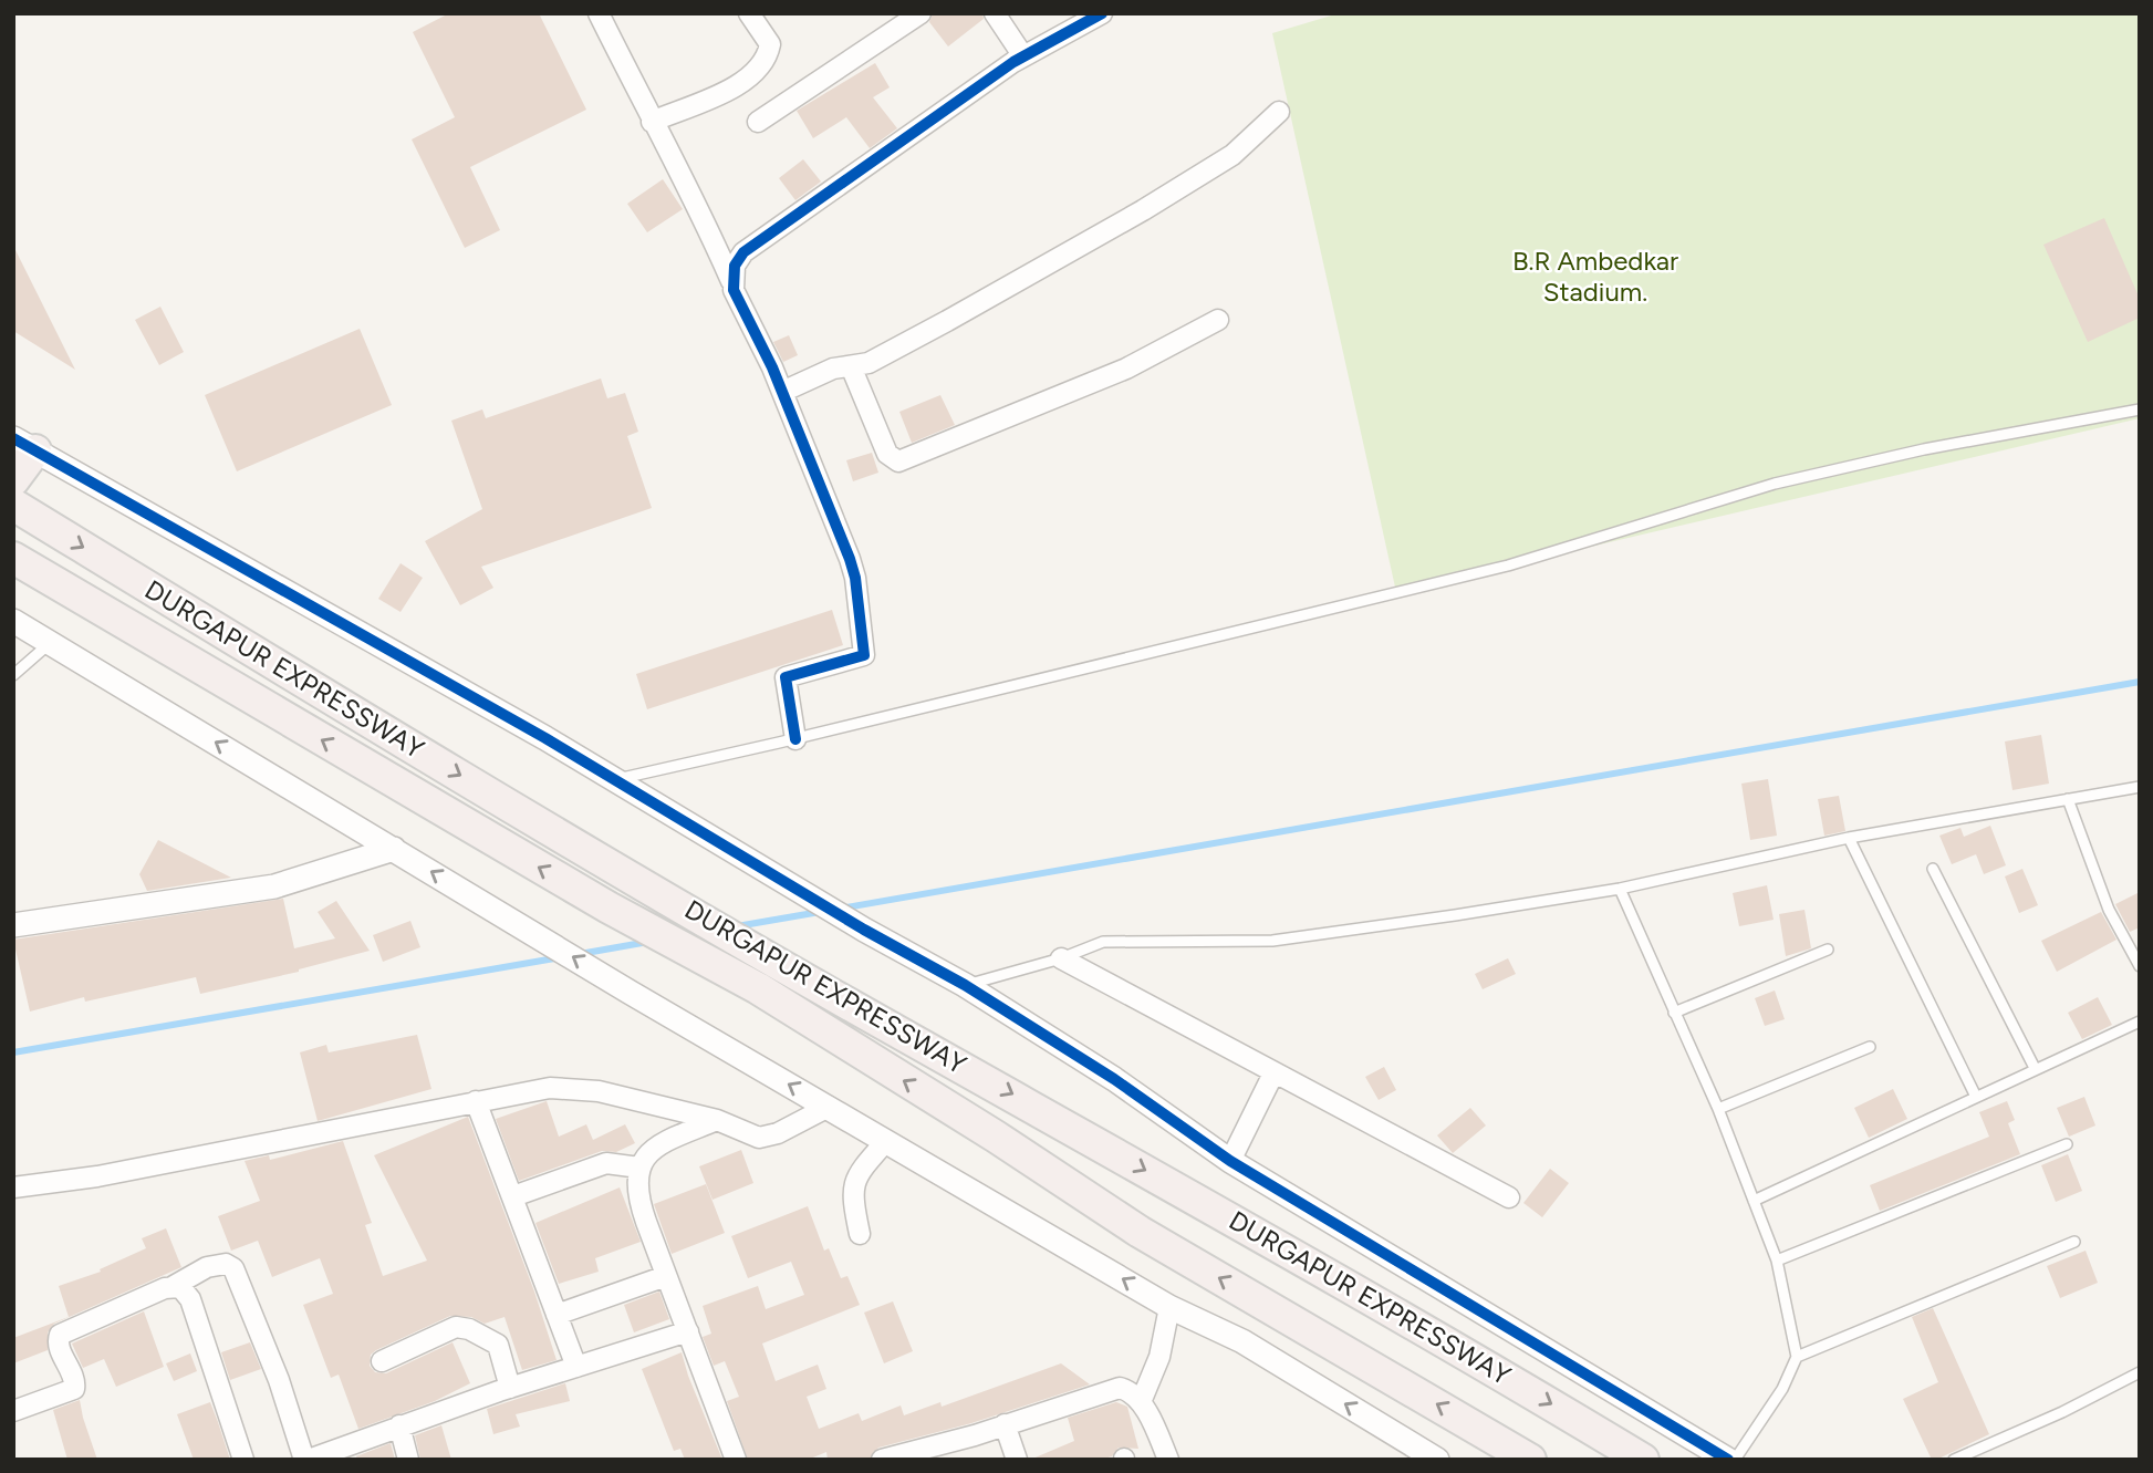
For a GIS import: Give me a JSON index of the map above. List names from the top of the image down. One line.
{"streets":{"highway":["DURGAPUR EXPRESSWAY"]},"parks":["B.R Ambedkar Stadium."]}
